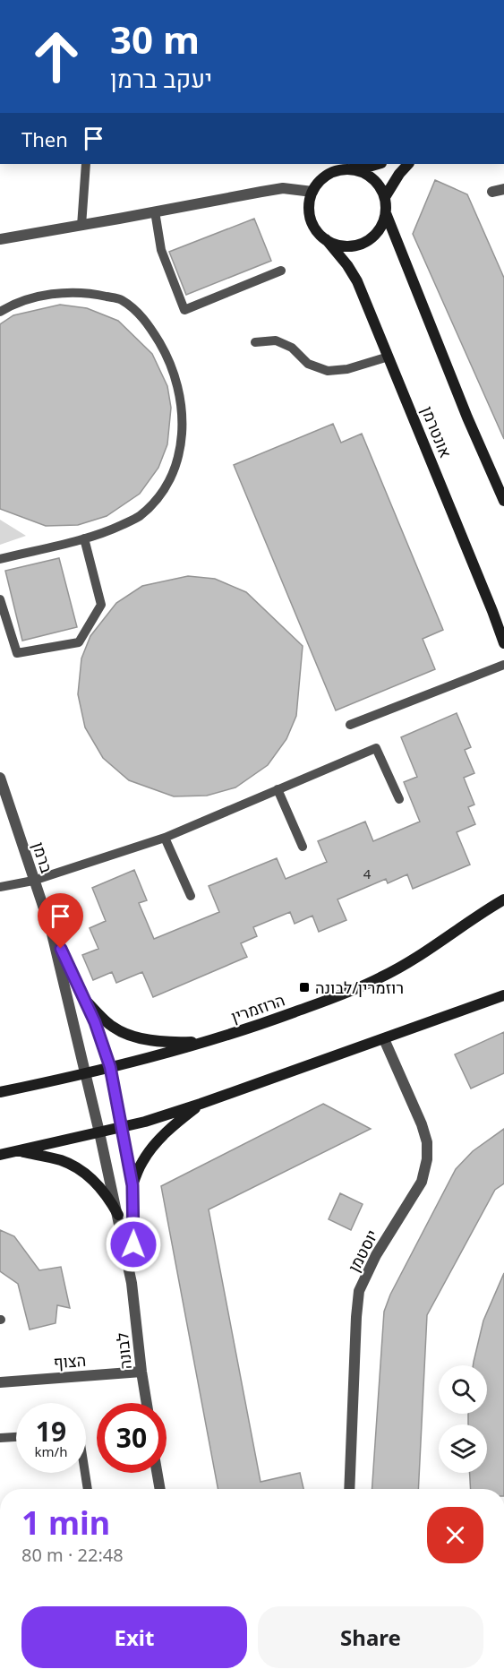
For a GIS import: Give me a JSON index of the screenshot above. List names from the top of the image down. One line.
{"streets":{"main road":["אונטרמן","הרוזמרין"],"street":["ברמן","יוסטמן","לבונה","הצוף"]},"crossings":[["ברמן","הרוזמרין"],["ברמן","לבונה"],["הרוזמרין","לבונה"],["לבונה","הצוף"]],"places":{"transit":["רוזמרין/לבונה"]},"house_numbers":["4"],"page":{"turn":["30 m","יעקב ברמן"],"then":"Then","speed":"19 km/h","limit":"30","heading":["1 min","80 m · 22:48"],"buttons":["Exit","Share"]}}
